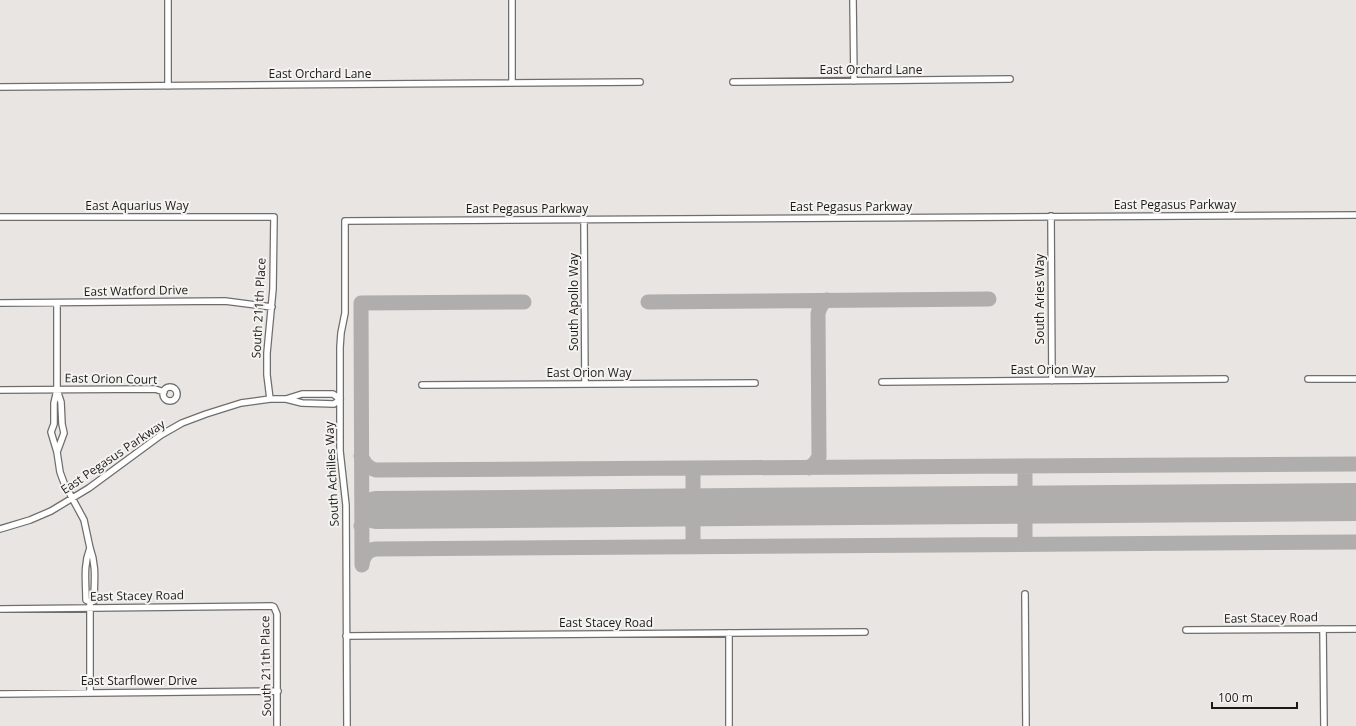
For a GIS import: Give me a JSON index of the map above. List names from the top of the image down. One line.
{"streets":{"street":["East Orchard Lane","East Pegasus Parkway","East Aquarius Way","East Watford Drive","South Aries Way","South Apollo Way","South 211th Place","East Orion Way","East Orion Court","South Achilles Way","East Stacey Road","East Starflower Drive"]},"crossings":[["East Pegasus Parkway","South Aries Way"],["East Pegasus Parkway","South Apollo Way"],["East Pegasus Parkway","South 211th Place"],["East Pegasus Parkway","South Achilles Way"],["East Aquarius Way","South 211th Place"],["East Watford Drive","South 211th Place"],["South Aries Way","East Orion Way"],["South Apollo Way","East Orion Way"],["South 211th Place","East Stacey Road"],["South 211th Place","East Starflower Drive"],["South Achilles Way","East Stacey Road"]],"scale_bar":"100 m"}
